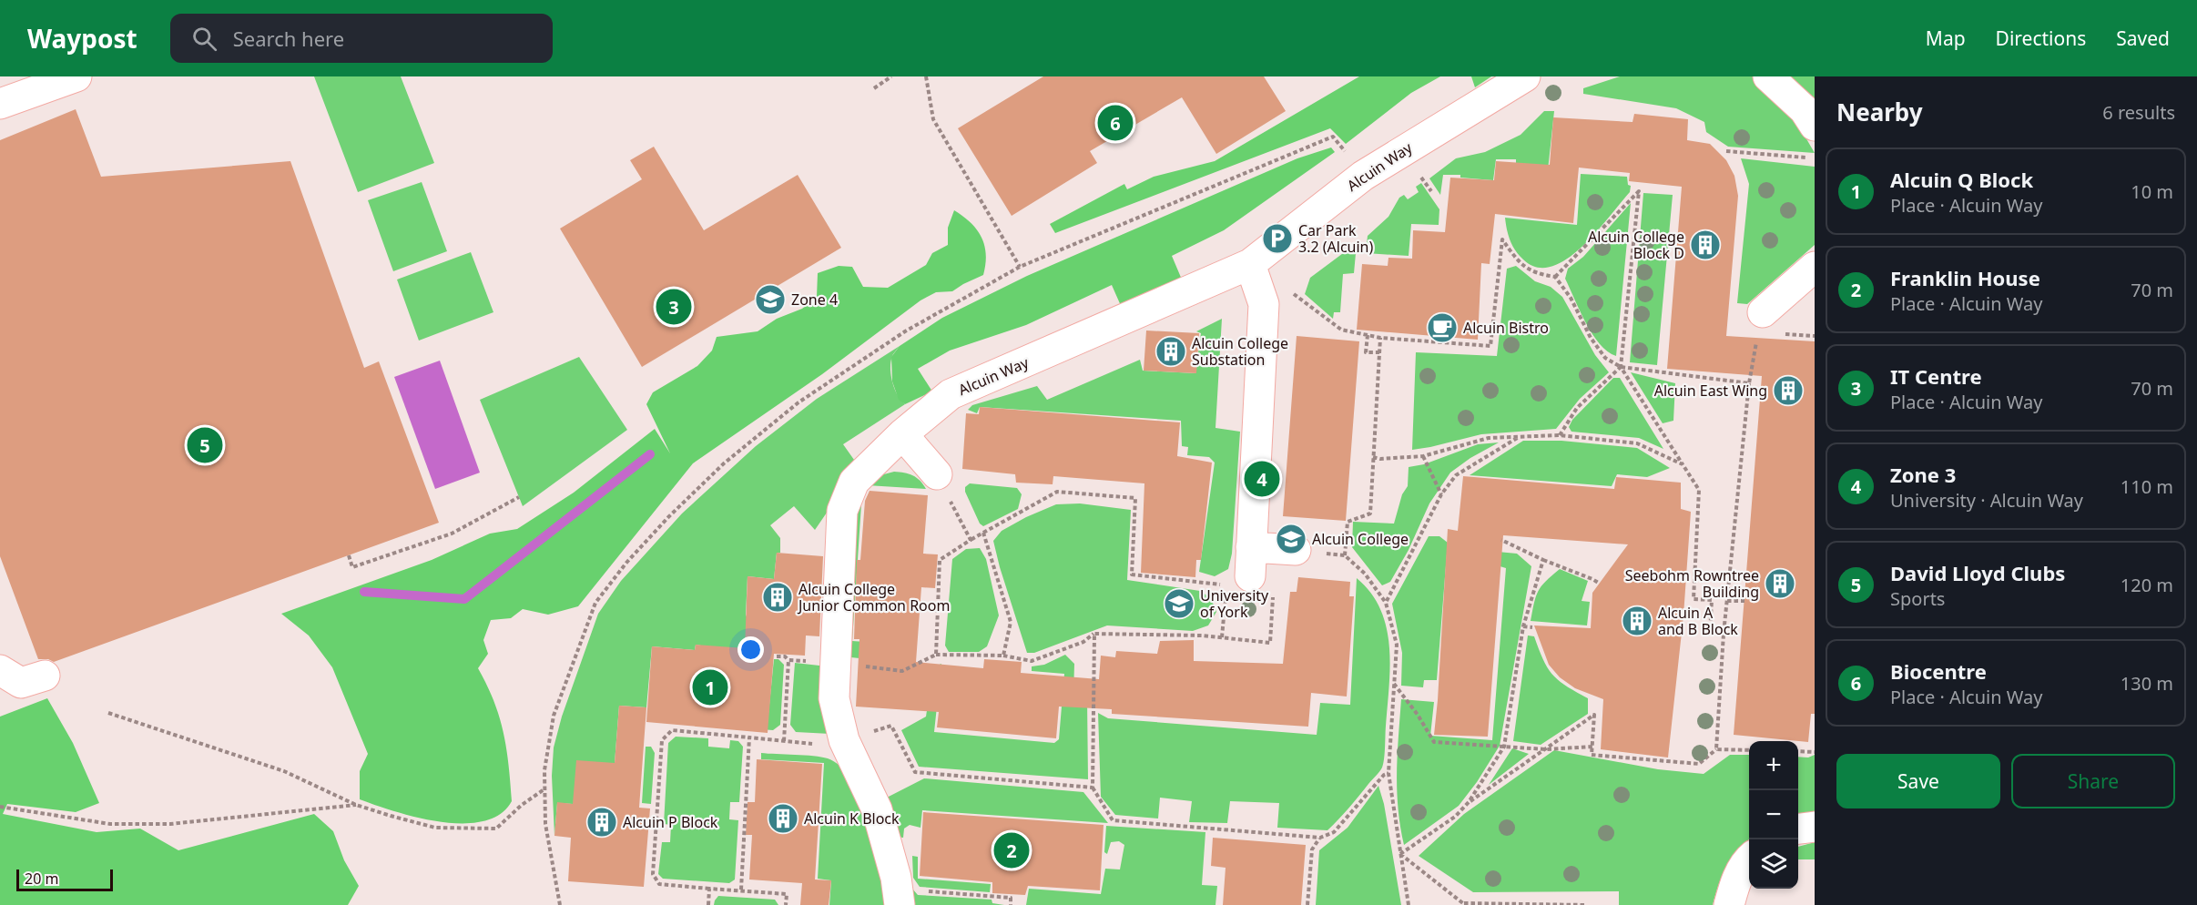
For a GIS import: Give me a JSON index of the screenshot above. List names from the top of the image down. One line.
{"streets":{"street":["Alcuin Way"]},"places":{"parking":["Car Park 3.2 (Alcuin)"],"building":["Alcuin College Block D","Alcuin College Substation","Alcuin East Wing","Seebohm Rowntree Building","Alcuin College Junior Common Room","Alcuin A and B Block","Alcuin K Block","Alcuin P Block"],"school or university":["Zone 4","Alcuin College","University of York"],"cafe":["Alcuin Bistro"]},"scale_bar":"20 m","page":{"header":"Waypost","search":"Search here","nav":["Map","Directions","Saved"],"heading":["Nearby","6 results"],"pins":["6","3","5","4","1","2"],"list":[{"mark":"1","name":"Alcuin Q Block","note":"Place · Alcuin Way","value":"10 m"},{"mark":"2","name":"Franklin House","note":"Place · Alcuin Way","value":"70 m"},{"mark":"3","name":"IT Centre","note":"Place · Alcuin Way","value":"70 m"},{"mark":"4","name":"Zone 3","note":"University · Alcuin Way","value":"110 m"},{"mark":"5","name":"David Lloyd Clubs","note":"Sports","value":"120 m"},{"mark":"6","name":"Biocentre","note":"Place · Alcuin Way","value":"130 m"}],"buttons":["Save","Share"],"map_buttons":["+","−"],"scale":"20 m"}}
